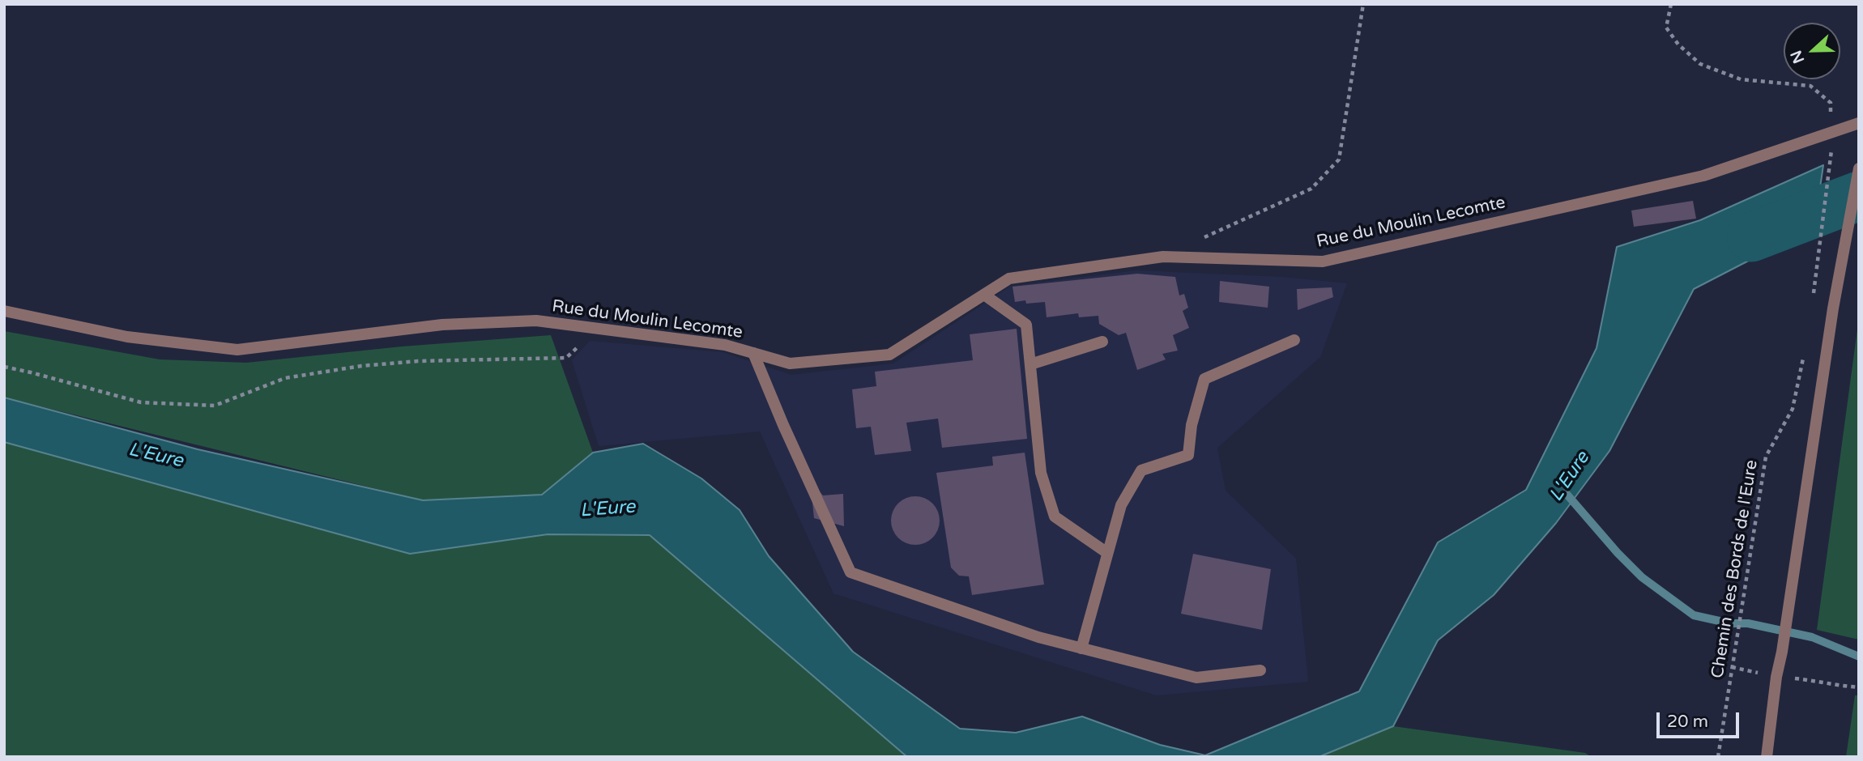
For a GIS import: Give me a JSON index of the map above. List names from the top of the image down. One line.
{"streets":{"street":["Rue du Moulin Lecomte"],"path":["Chemin des Bords de l'Eure"]},"water":["L'Eure"],"scale_bar":"20 m","north":"left"}
